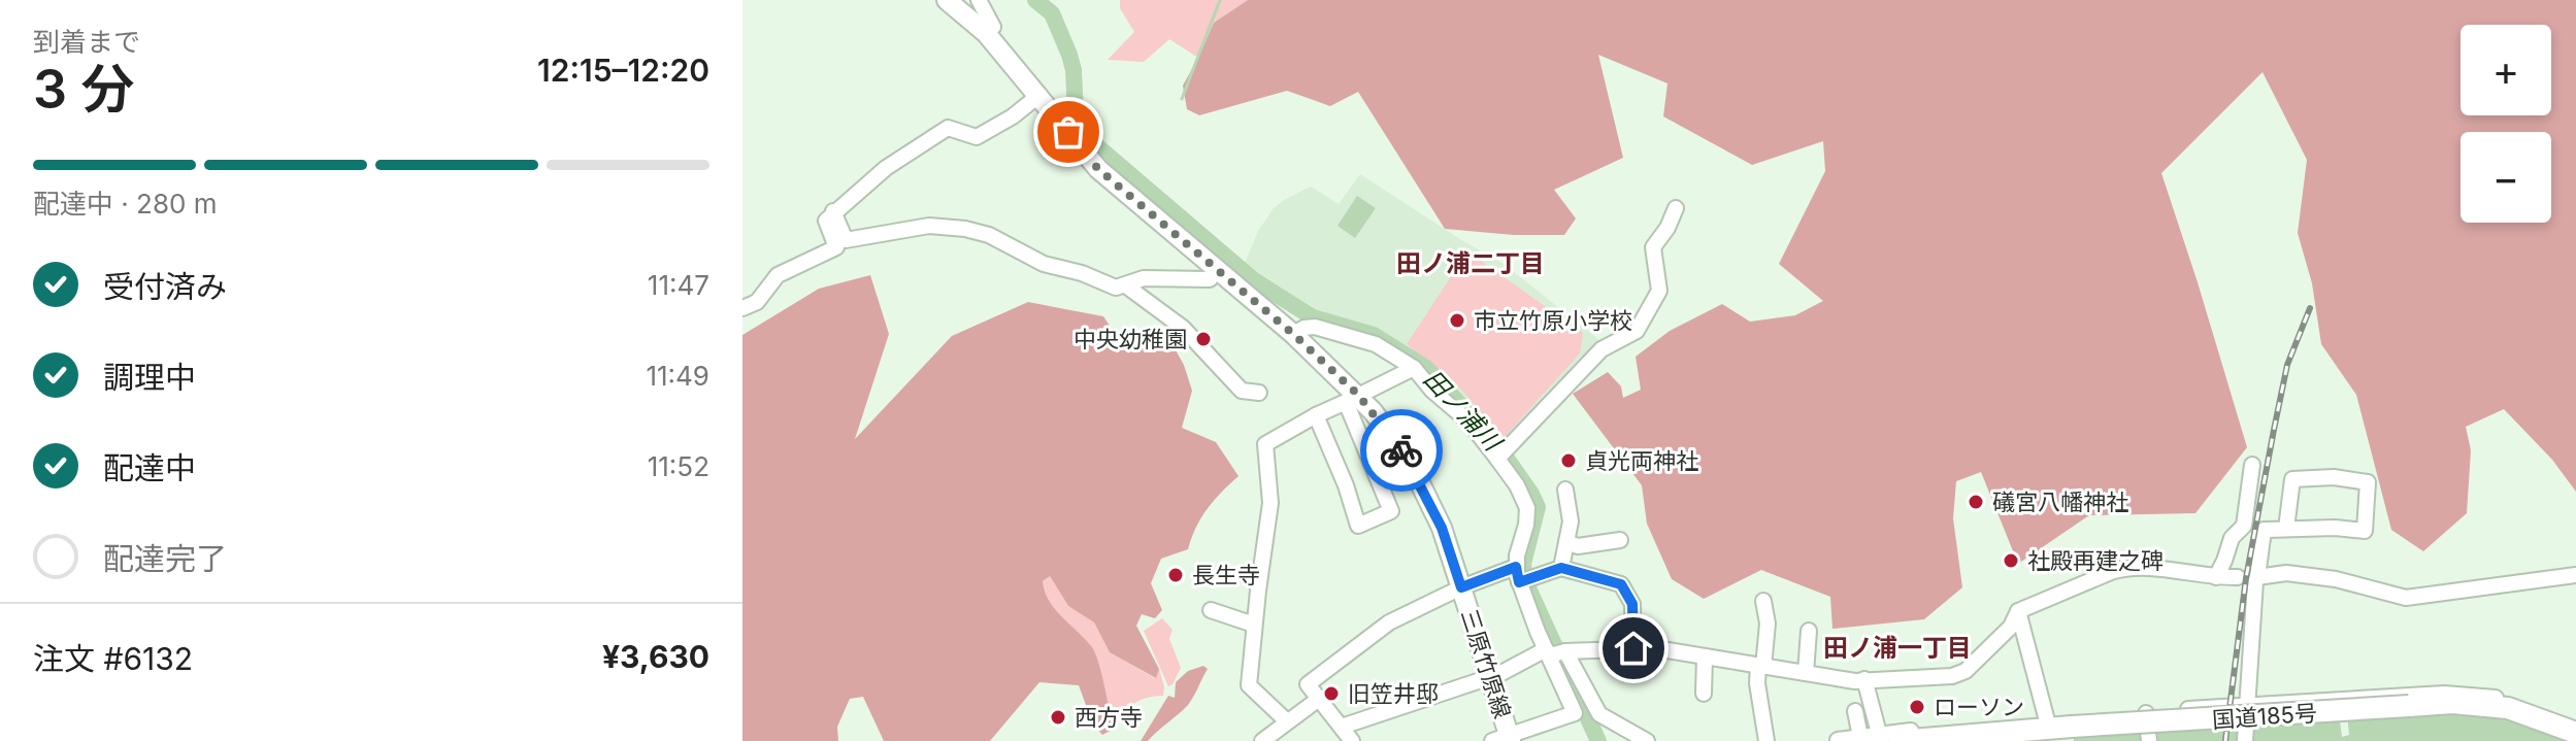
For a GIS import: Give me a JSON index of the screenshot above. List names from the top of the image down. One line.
{"streets":{"highway":["国道185号"],"main road":["三原竹原線"]},"districts":["田ノ浦二丁目","田ノ浦一丁目"],"water":["田ノ浦川"],"places":["市立竹原小学校","中央幼稚園","貞光両神社","礒宮八幡神社","社殿再建之碑","長生寺","旧笠井邸","ローソン","西方寺"],"page":{"heading":["3 分","到着まで","12:15–12:20"],"panel":["注文 #6132","¥3,630"],"map_buttons":["+","−"],"bar":"配達中 · 280 m","list":[["受付済み","11:47"],["調理中","11:49"],["配達中","11:52"],"配達完了"]}}
